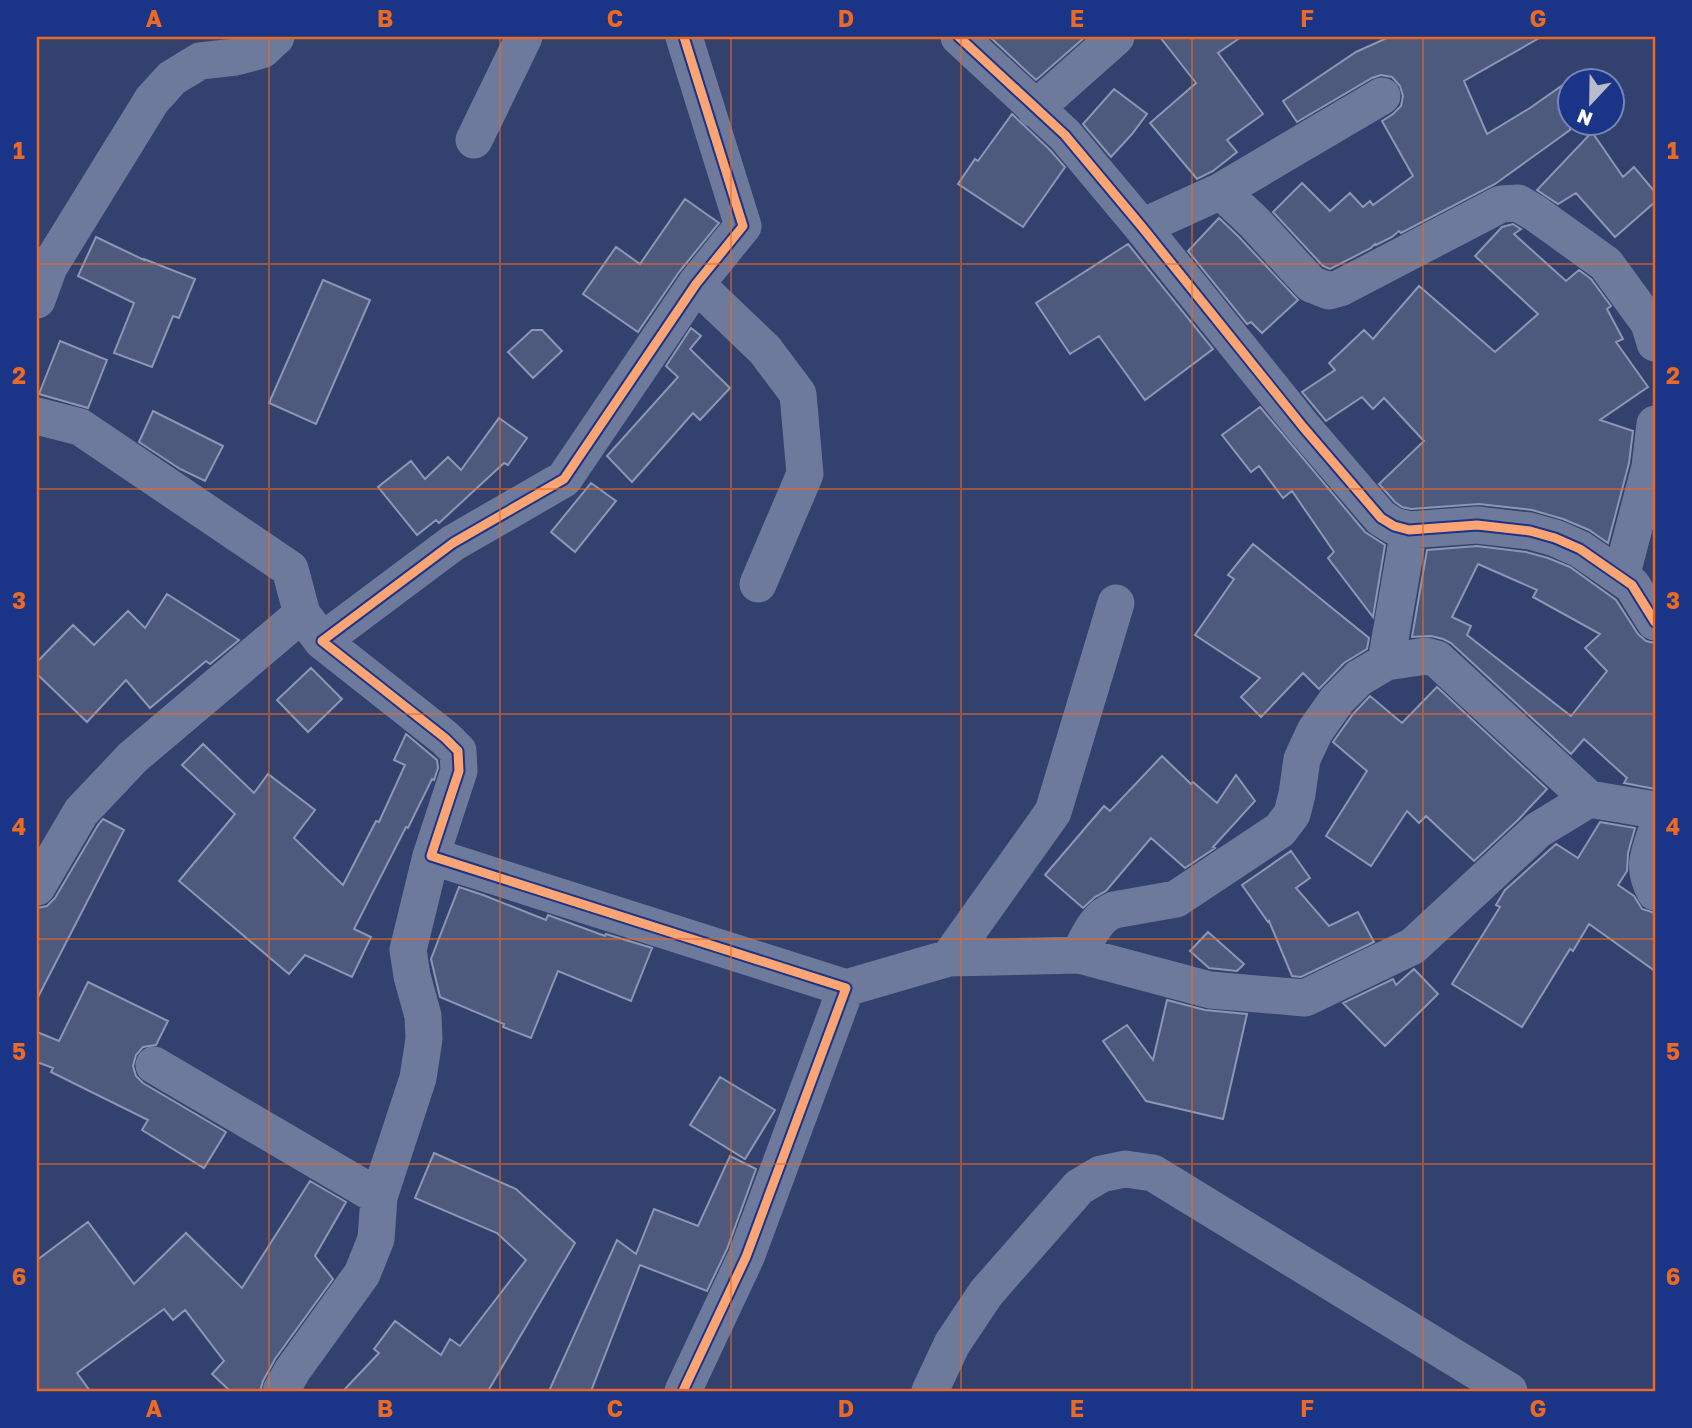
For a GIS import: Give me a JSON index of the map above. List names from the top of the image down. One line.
{"north":"bottom","grid":{"columns":["A","B","C","D","E","F","G"],"rows":["1","2","3","4","5","6"]}}
